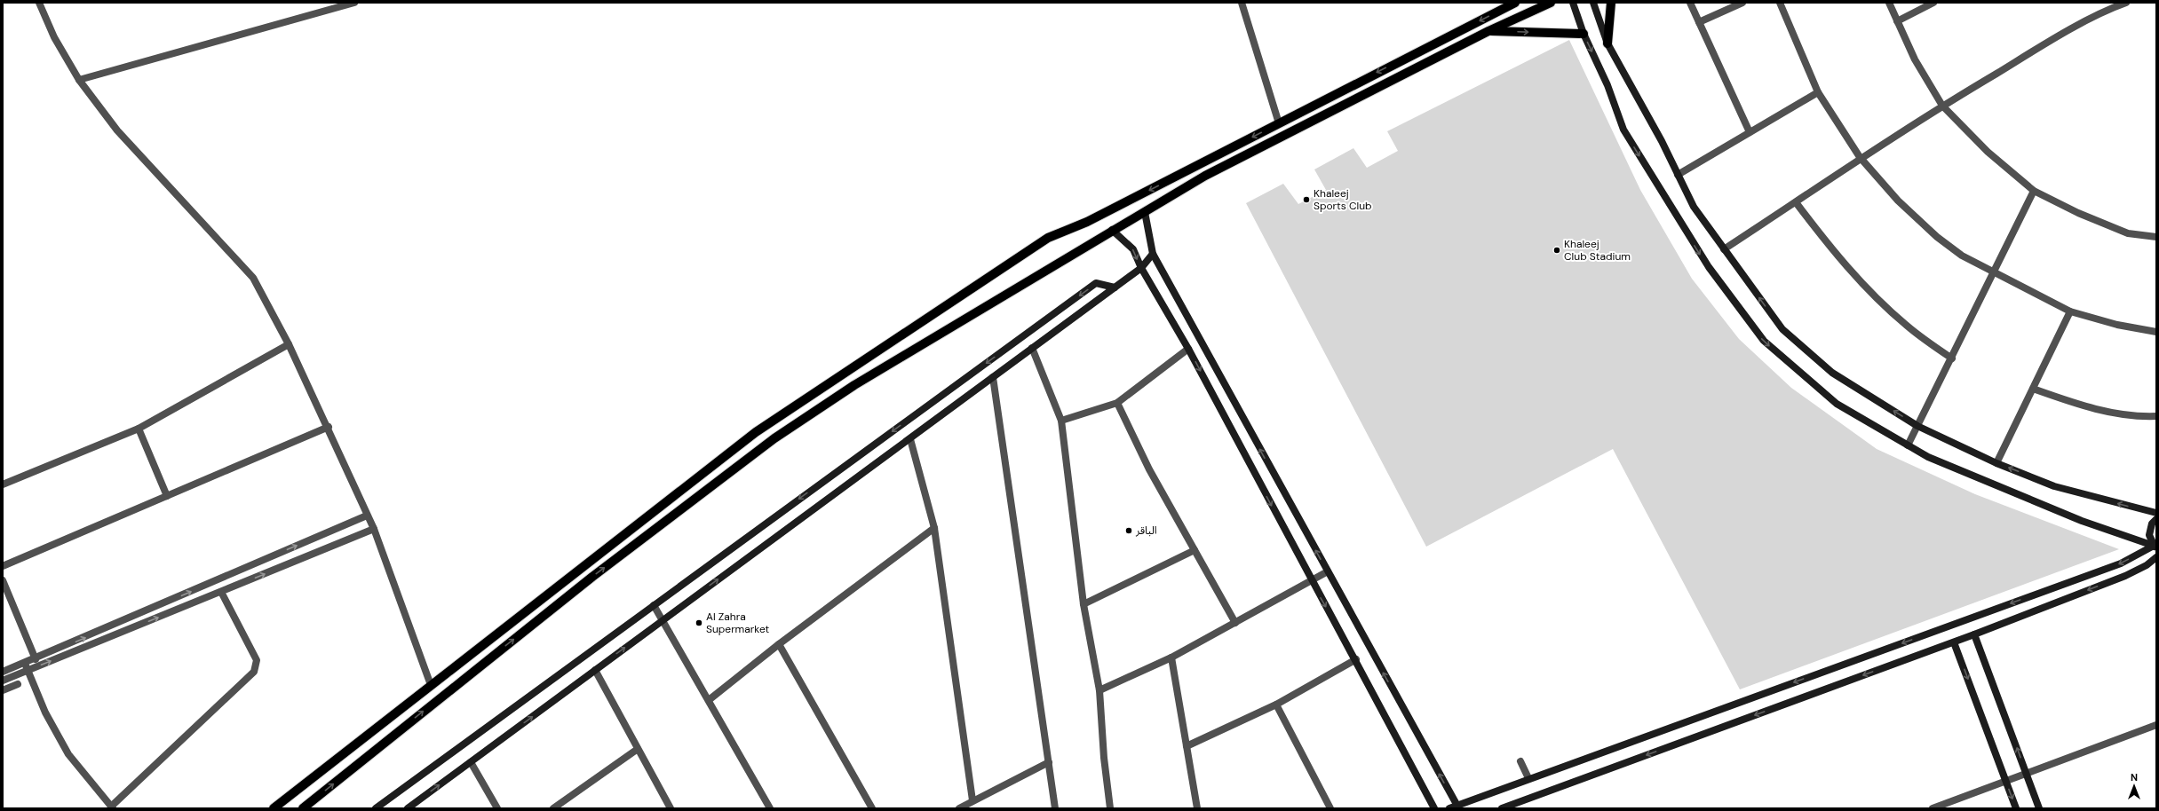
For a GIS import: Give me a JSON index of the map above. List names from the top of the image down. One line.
{"places":["Khaleej Sports Club","Khaleej Club Stadium","الباقر","Al Zahra Supermarket"],"north":"top"}
